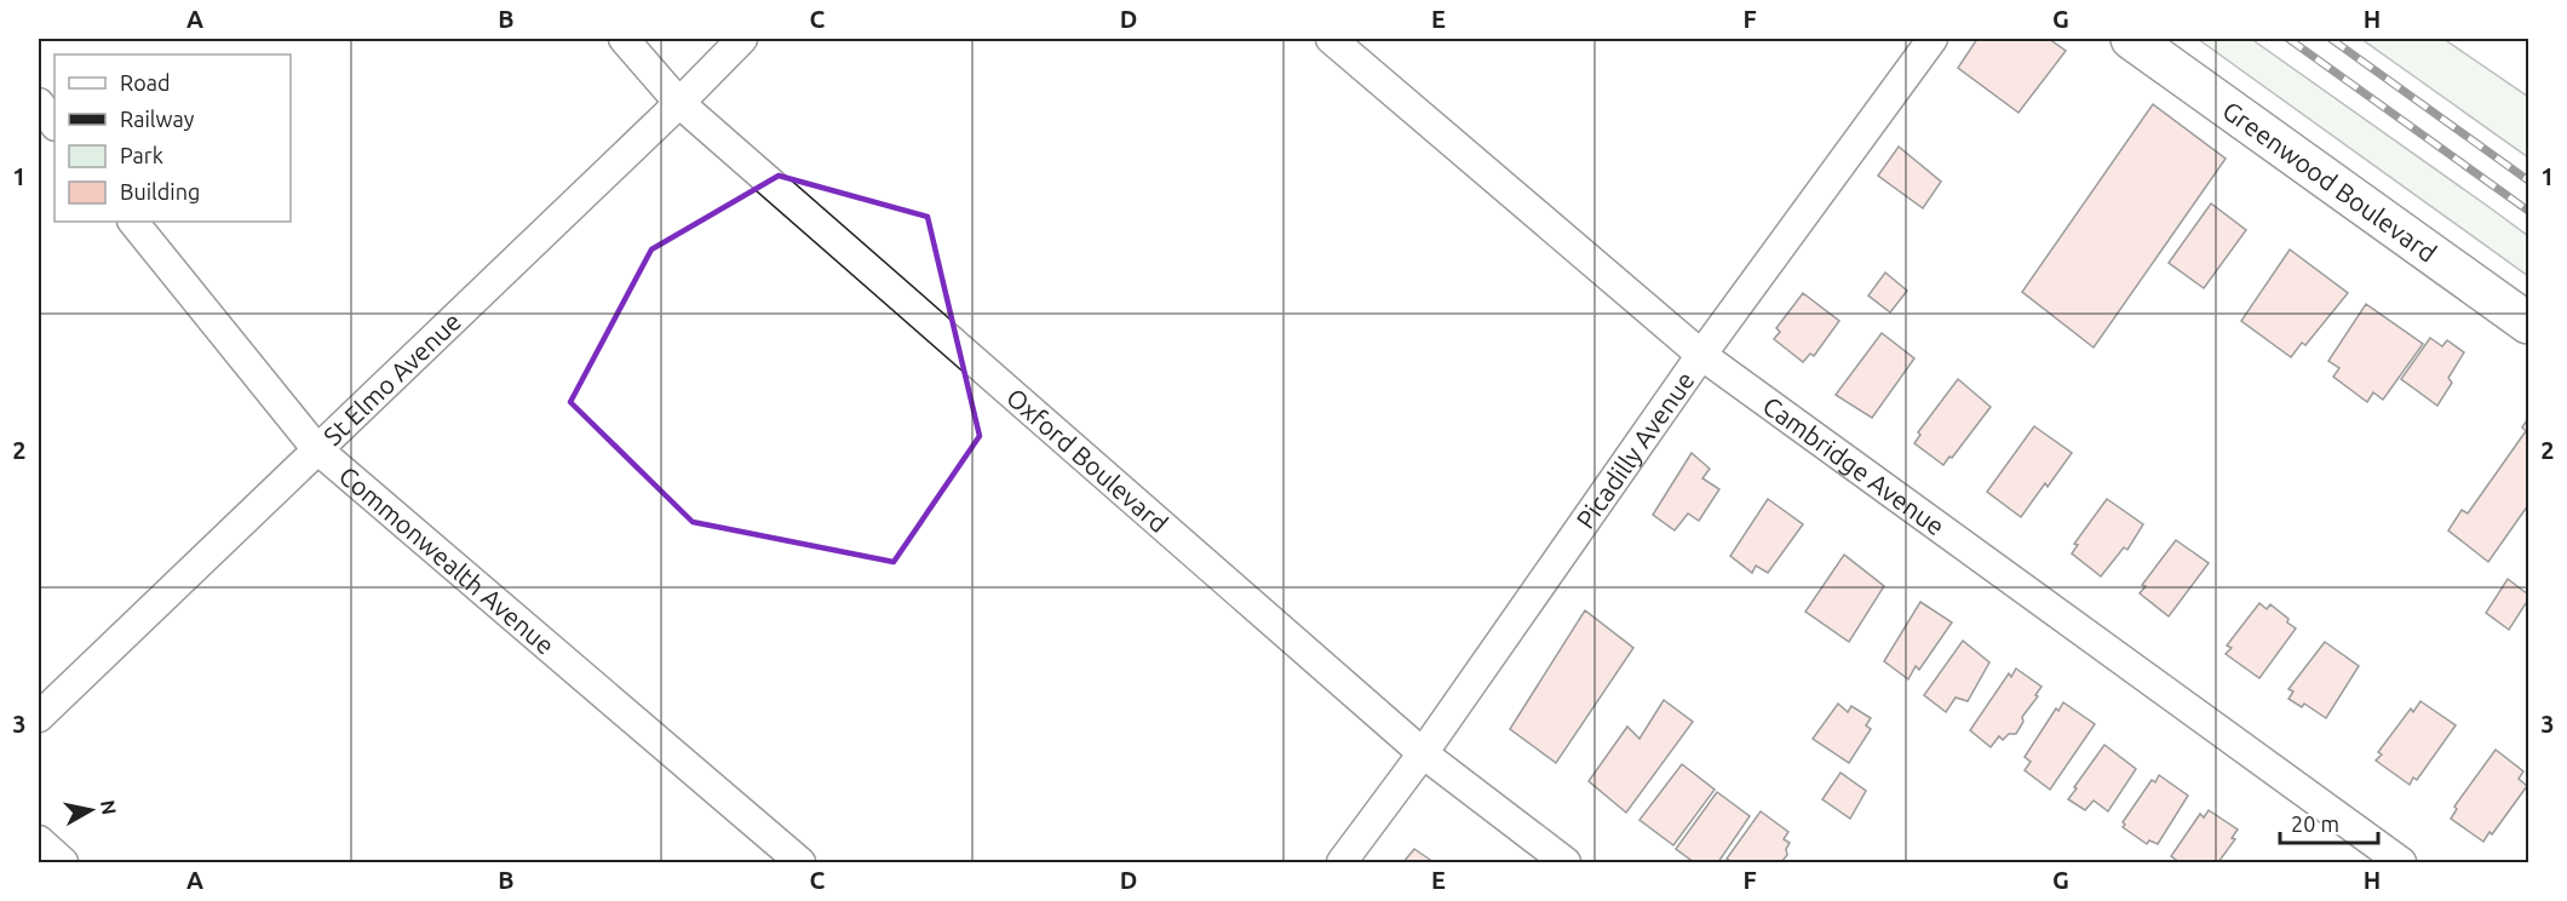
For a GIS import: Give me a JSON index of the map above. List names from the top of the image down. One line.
{"streets":{"street":["Greenwood Boulevard","St Elmo Avenue","Picadilly Avenue","Oxford Boulevard","Cambridge Avenue","Commonwealth Avenue"]},"crossings":[["St Elmo Avenue","Oxford Boulevard"],["St Elmo Avenue","Commonwealth Avenue"],["Picadilly Avenue","Oxford Boulevard"],["Picadilly Avenue","Cambridge Avenue"]],"legend":["Road","Railway","Park","Building"],"scale_bar":"20 m","north":"right","grid":{"columns":["A","B","C","D","E","F","G","H"],"rows":["1","2","3"]}}
